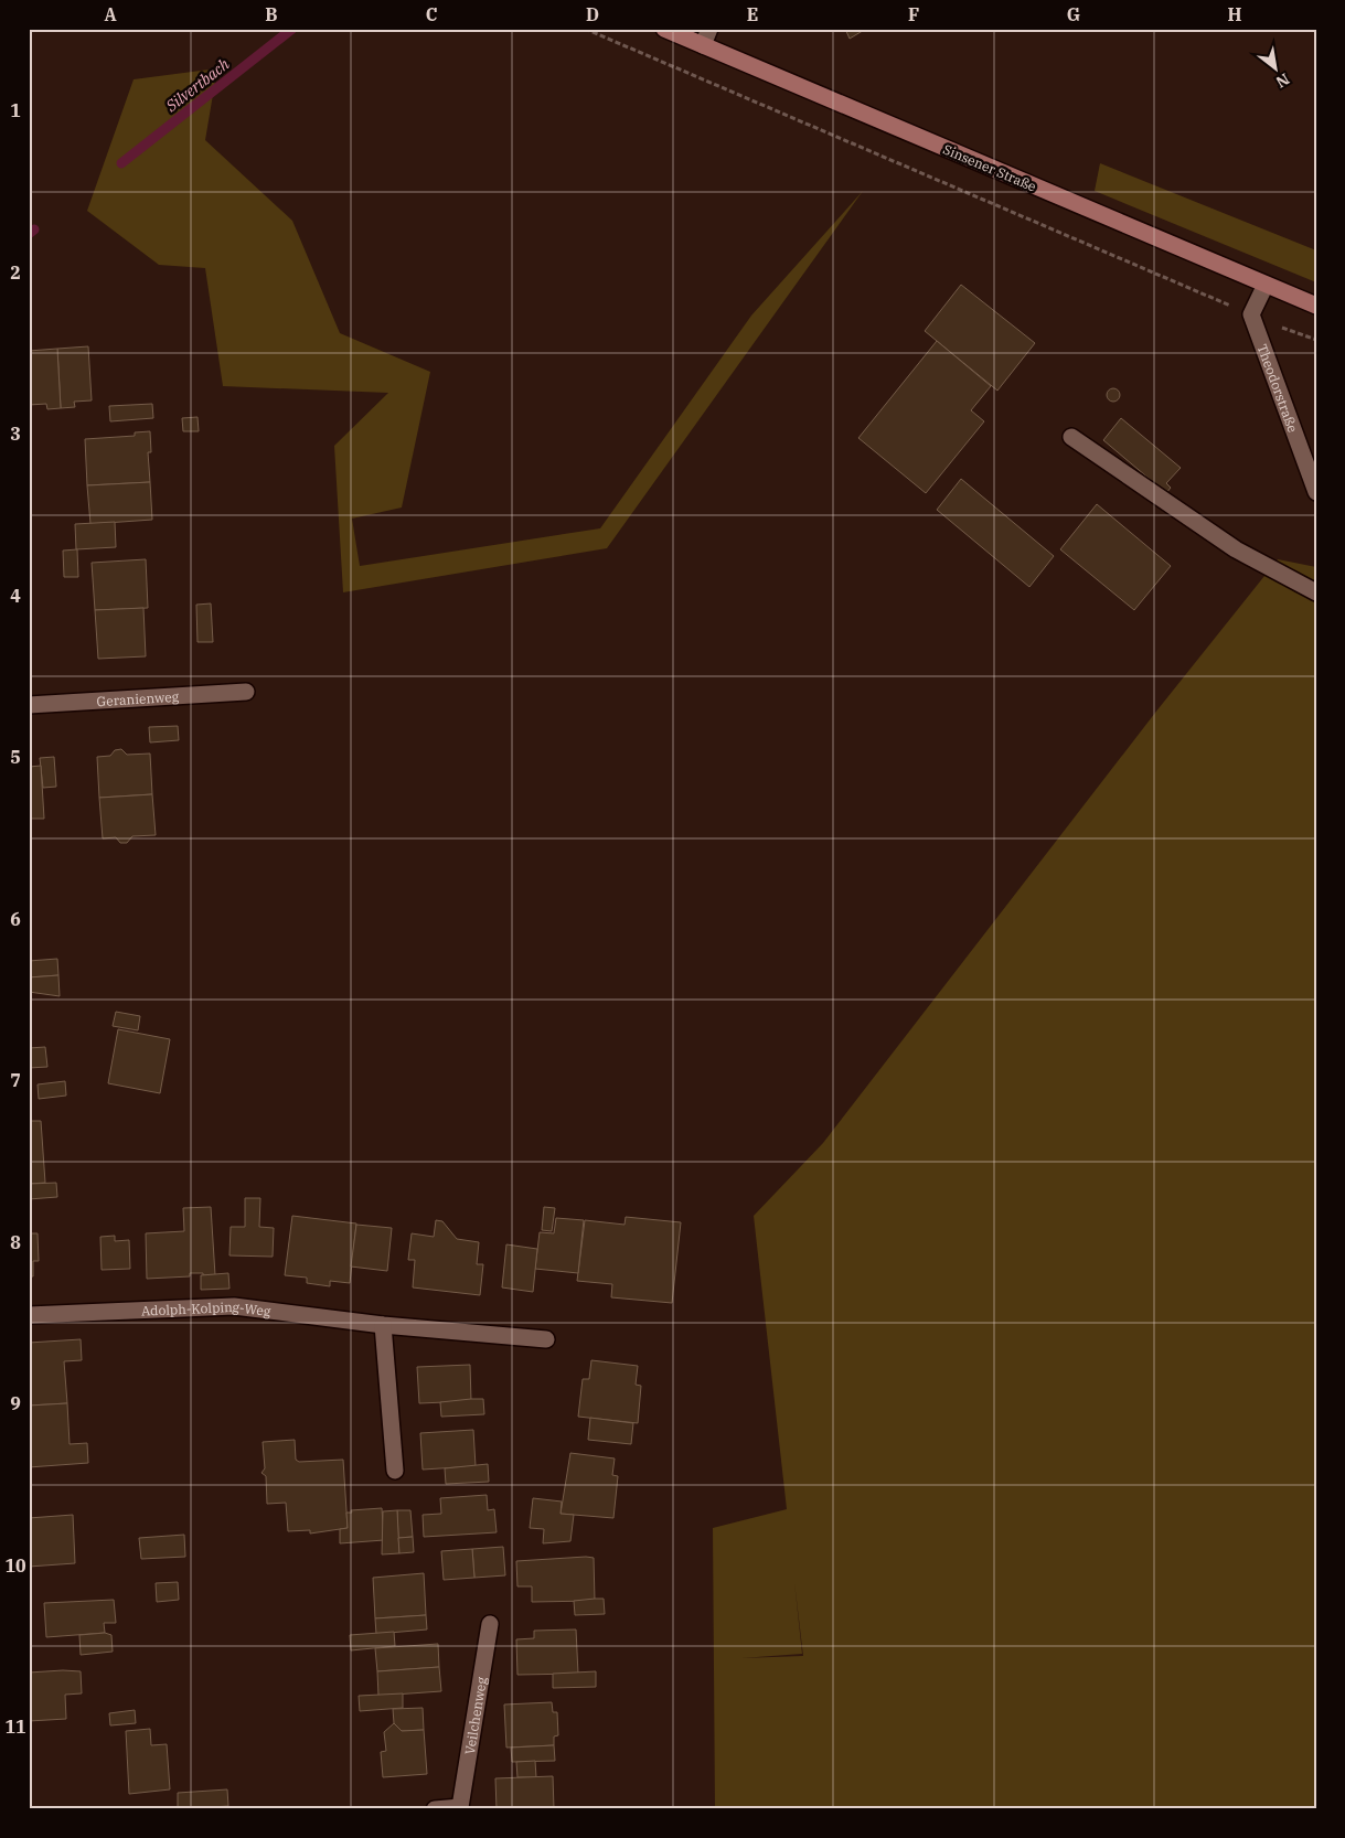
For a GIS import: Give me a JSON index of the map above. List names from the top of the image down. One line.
{"streets":{"main road":["Sinsener Straße"],"street":["Theodorstraße","Geranienweg","Adolph-Kolping-Weg","Veilchenweg"]},"water":["Silvertbach"],"north":"bottom right","grid":{"columns":["A","B","C","D","E","F","G","H"],"rows":["1","2","3","4","5","6","7","8","9","10","11"]}}
